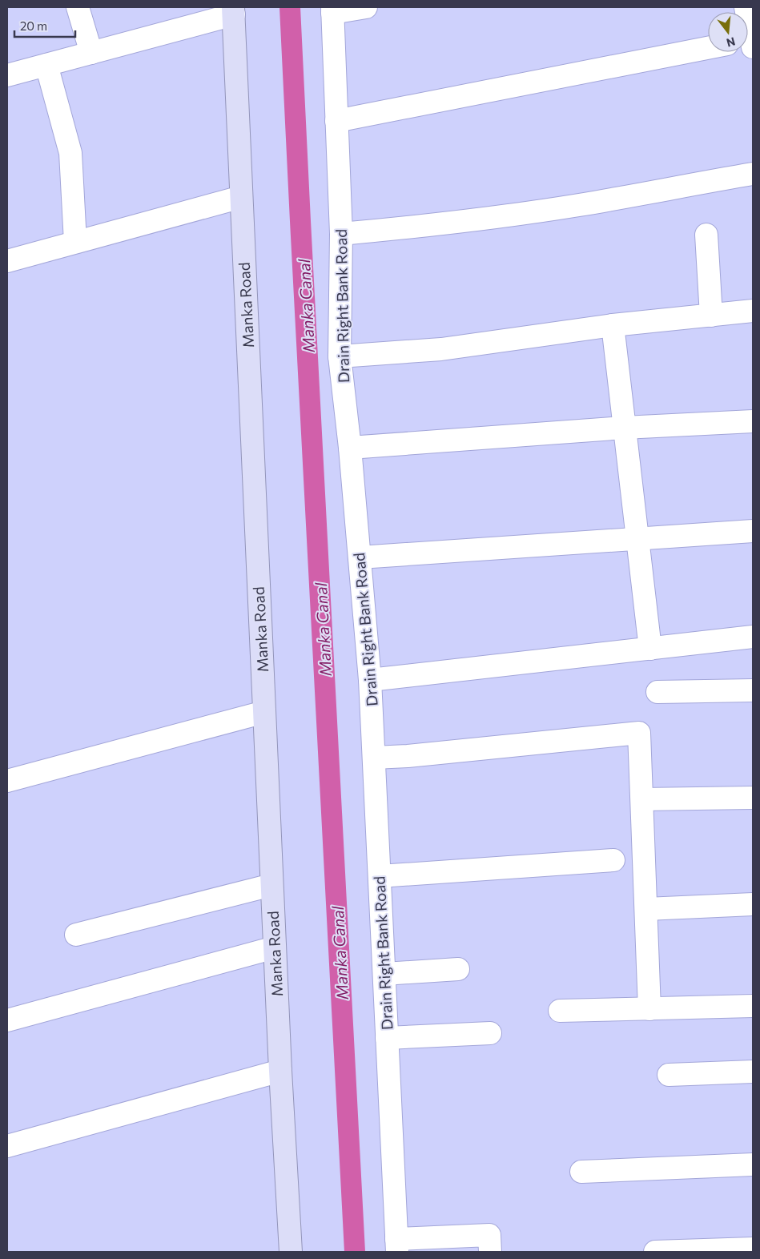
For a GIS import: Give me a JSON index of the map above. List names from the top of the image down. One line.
{"streets":{"main road":["Manka Road"],"street":["Drain Right Bank Road"]},"water":["Manka Canal"],"scale_bar":"20 m","north":"bottom"}
